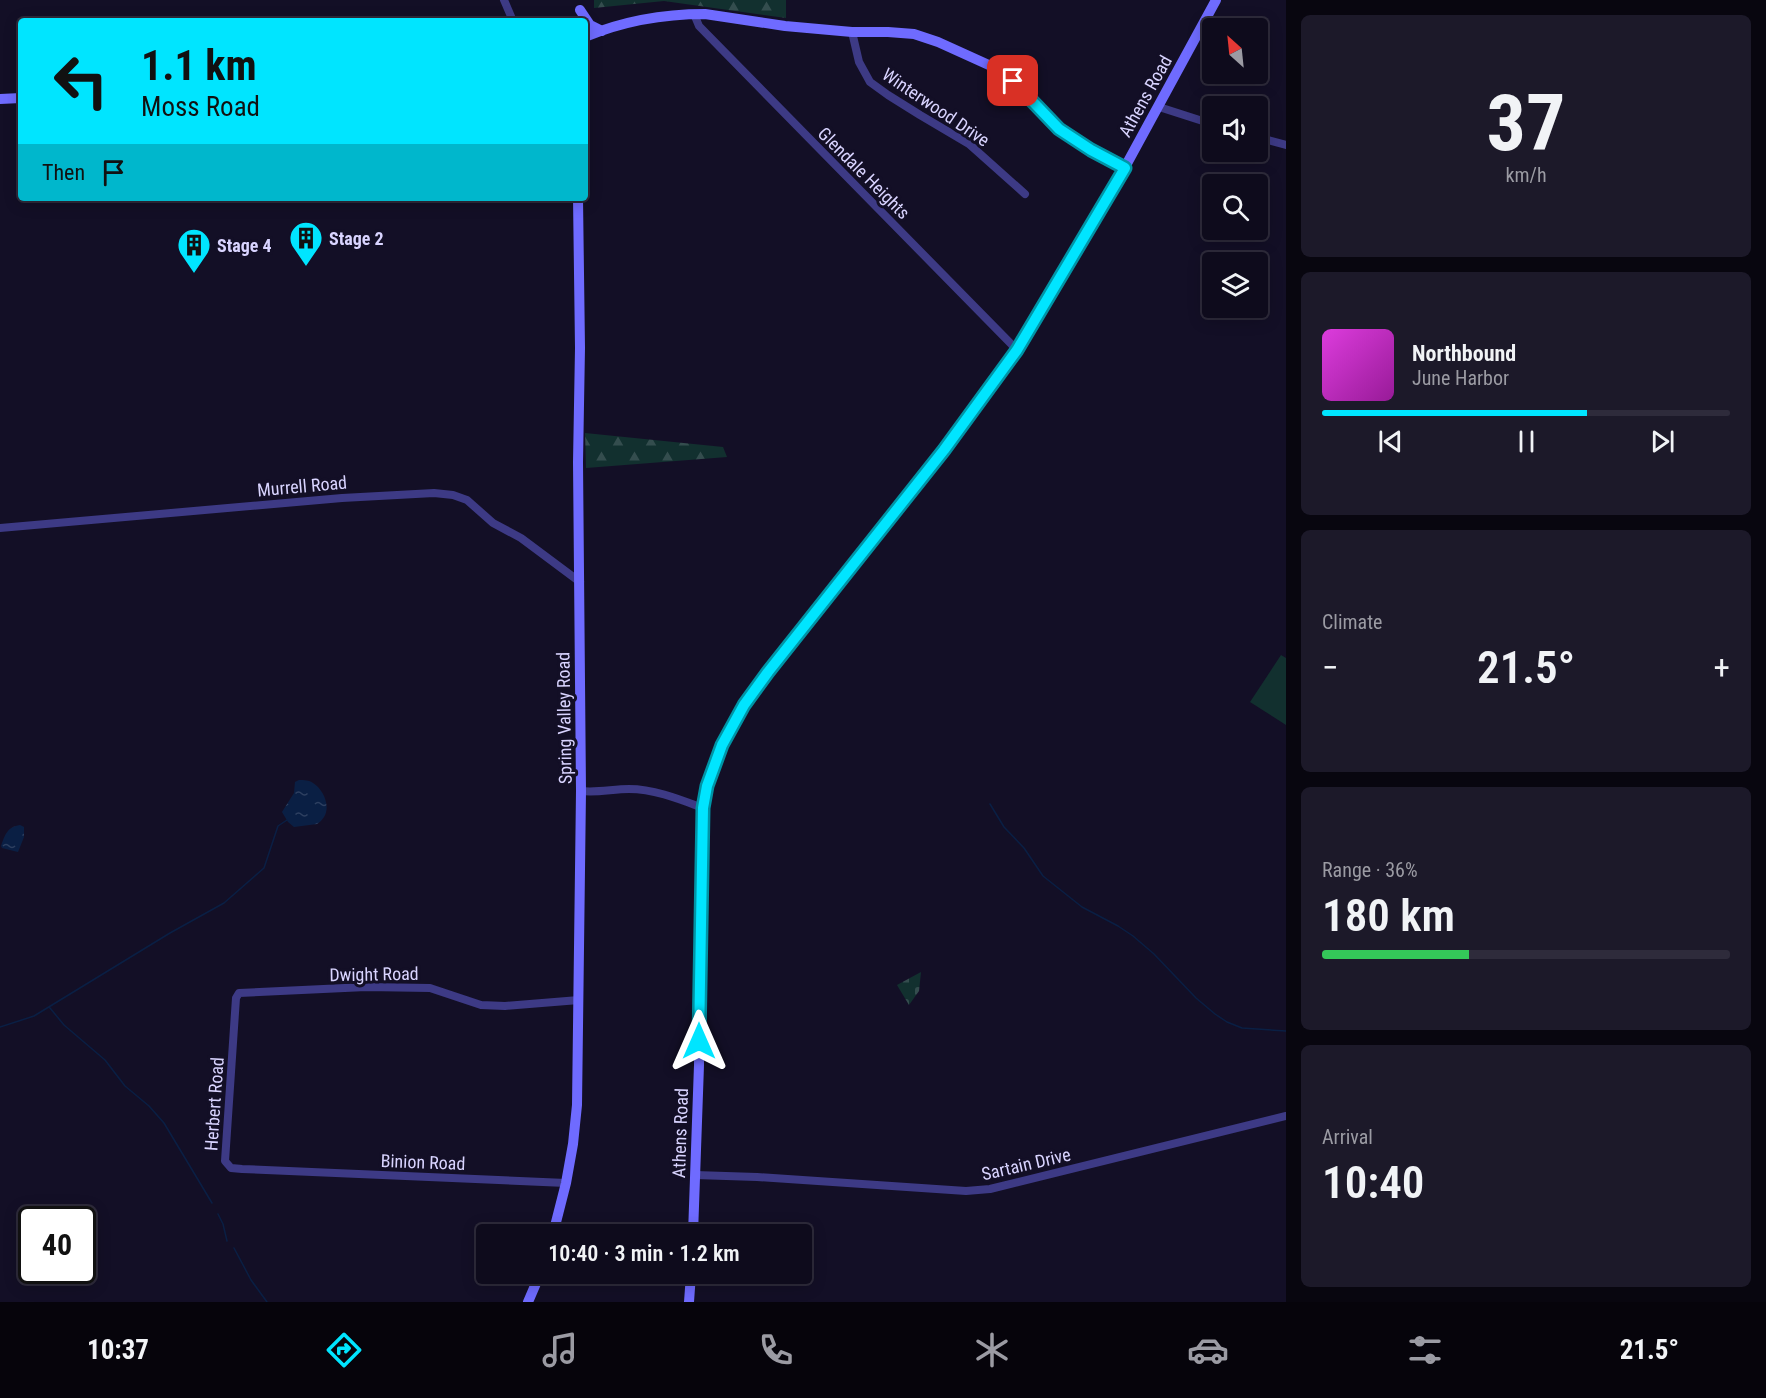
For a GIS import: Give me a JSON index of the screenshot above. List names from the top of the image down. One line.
{"streets":{"street":["Athens Road","Winterwood Drive","Glendale Heights","Murrell Road","Spring Valley Road","Dwight Road","Herbert Road","Binion Road","Sartain Drive"]},"crossings":[["Athens Road","Glendale Heights"],["Athens Road","Sartain Drive"],["Murrell Road","Spring Valley Road"],["Spring Valley Road","Dwight Road"],["Spring Valley Road","Binion Road"],["Dwight Road","Herbert Road"],["Herbert Road","Binion Road"]],"places":{"building":["Stage 2","Stage 4"]},"north":"top left","page":{"tile":[["37","km/h"],"Climate",["Range · 36%","180 km"],["Arrival","10:40"]],"turn":["1.1 km","Moss Road"],"then":"Then","song":["Northbound","June Harbor"],"heat":["−","21.5°","+"],"limit":"40","trip":"10:40 · 3 min · 1.2 km","tabs":["10:37","21.5°"]}}
